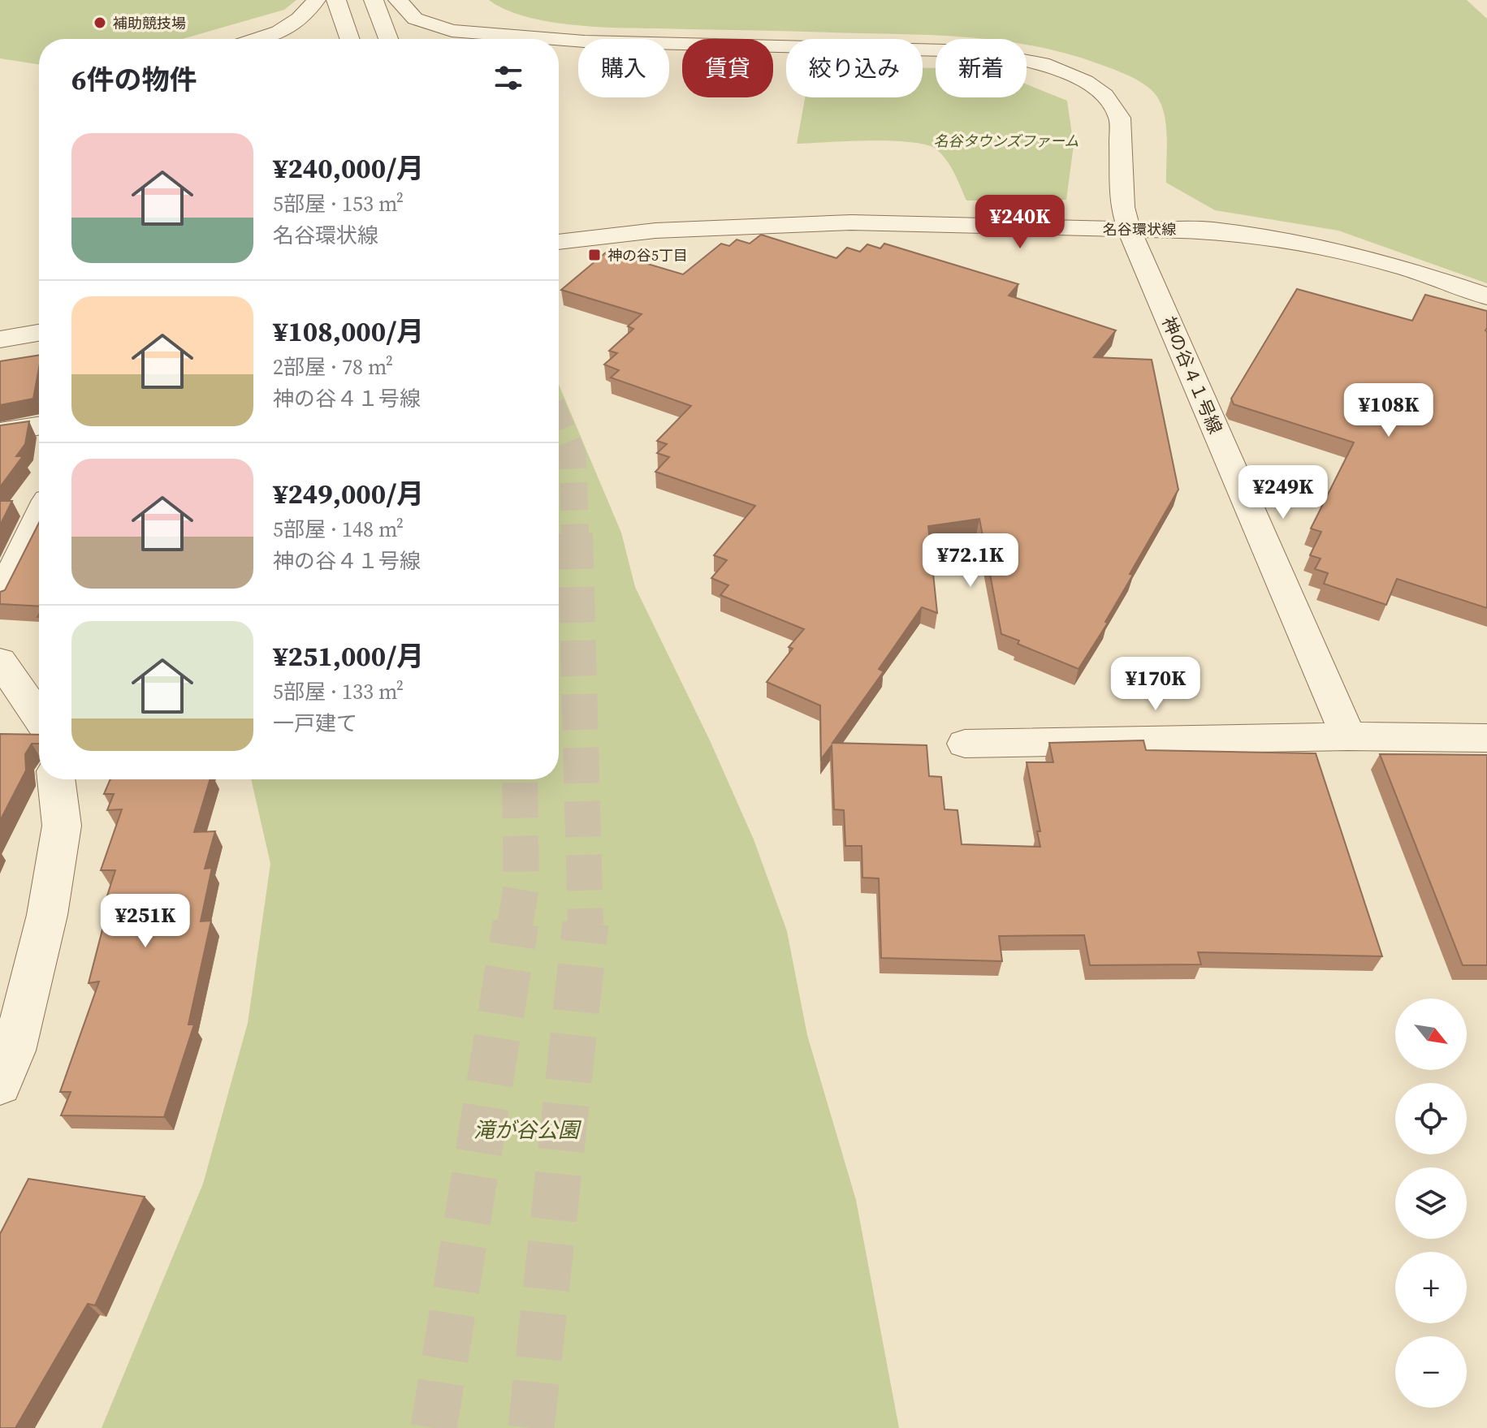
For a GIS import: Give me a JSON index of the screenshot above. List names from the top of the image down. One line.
{"streets":{"street":["名谷環状線","神の谷４１号線"]},"crossings":[["名谷環状線","神の谷４１号線"]],"parks":["名谷タウンズファーム","滝が谷公園"],"places":{"other":["補助競技場"],"transit":["神の谷5丁目"]},"north":"bottom right","page":{"chip":["購入","賃貸","絞り込み","新着"],"heading":"6件の物件","list":[{"name":"¥240,000/月","note":"5部屋 · 153 m² · 名谷環状線"},{"name":"¥108,000/月","note":"2部屋 · 78 m² · 神の谷４１号線"},{"name":"¥249,000/月","note":"5部屋 · 148 m² · 神の谷４１号線"},{"name":"¥251,000/月","note":"5部屋 · 133 m² · 一戸建て"}],"price":["¥240K","¥108K","¥249K","¥72.1K","¥170K","¥251K"],"map_buttons":["+","−"]}}
